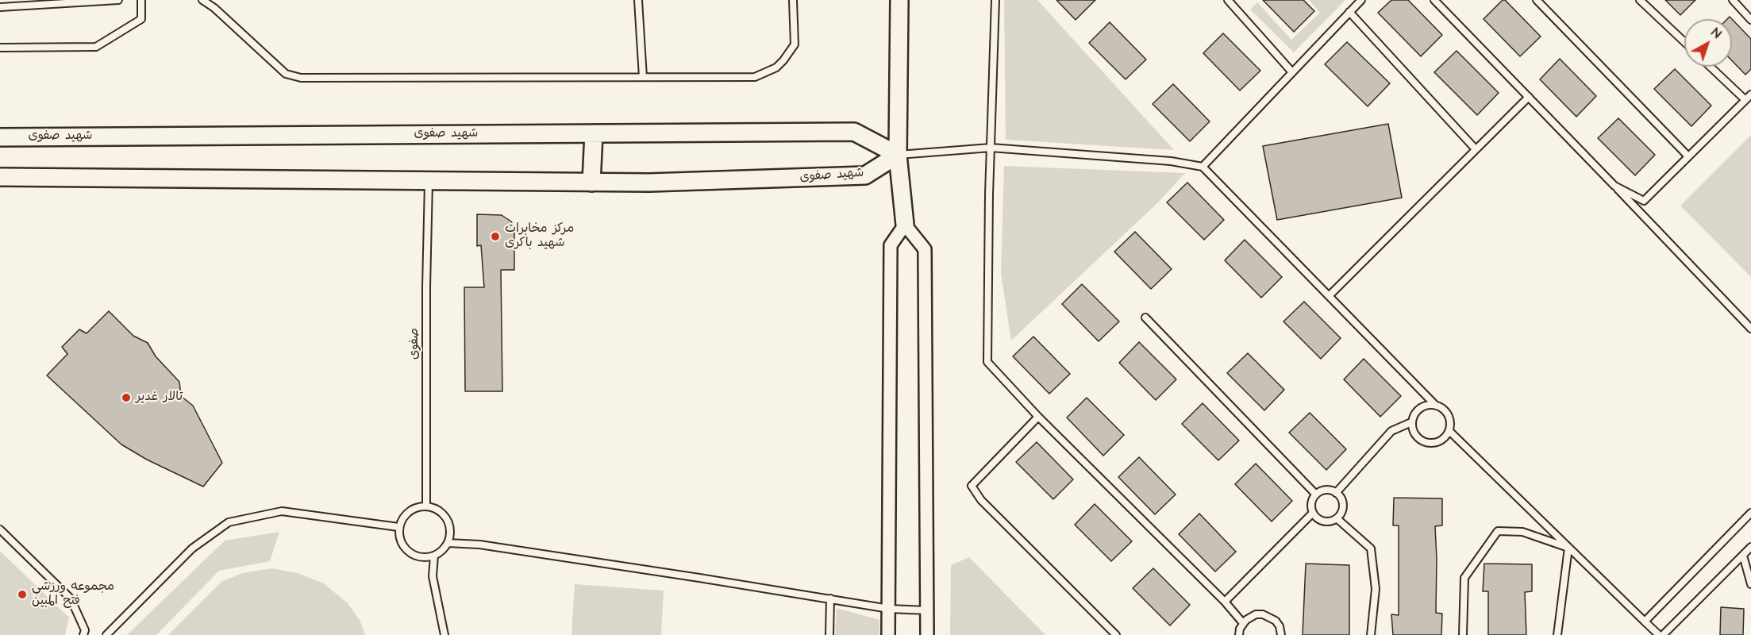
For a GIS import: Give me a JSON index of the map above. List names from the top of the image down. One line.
{"streets":{"street":["شهید صفوی"],"lane":["صفوی"]},"crossings":[["شهید صفوی","صفوی"]],"places":["مرکز مخابرات شهید باکری","تالار غدیر","مجموعه ورزشي فتح المبين"],"north":"top right"}
